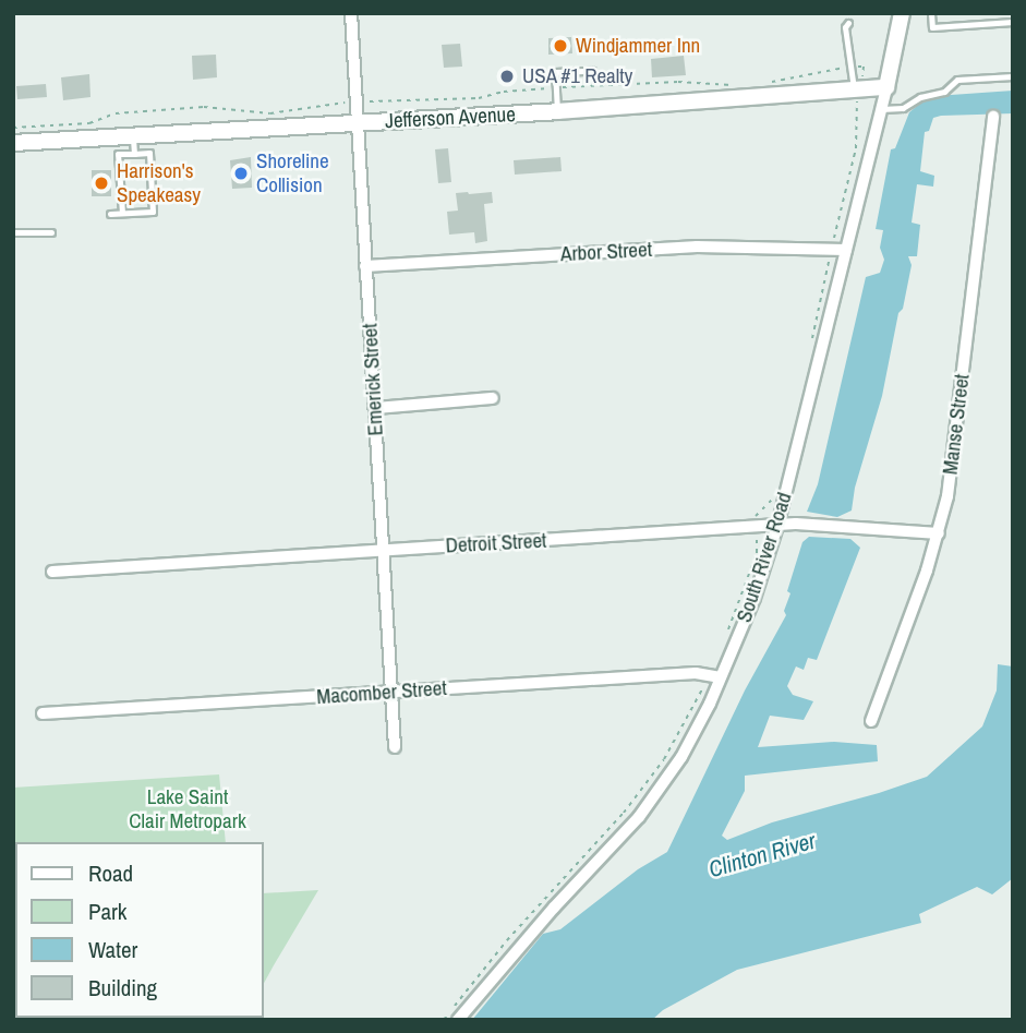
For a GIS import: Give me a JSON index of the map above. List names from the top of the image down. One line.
{"streets":{"street":["Jefferson Avenue","Arbor Street","Emerick Street","Manse Street","Detroit Street","South River Road","Macomber Street"]},"crossings":[["Jefferson Avenue","Emerick Street"],["Jefferson Avenue","South River Road"],["Arbor Street","Emerick Street"],["Arbor Street","South River Road"],["Emerick Street","Detroit Street"],["Emerick Street","Macomber Street"],["Manse Street","Detroit Street"],["Detroit Street","South River Road"],["South River Road","Macomber Street"]],"water":["Clinton River"],"parks":["Lake Saint Clair Metropark"],"places":["Windjammer Inn","USA #1 Realty","Shoreline Collision","Harrison's Speakeasy"],"legend":["Road","Park","Water","Building"]}
